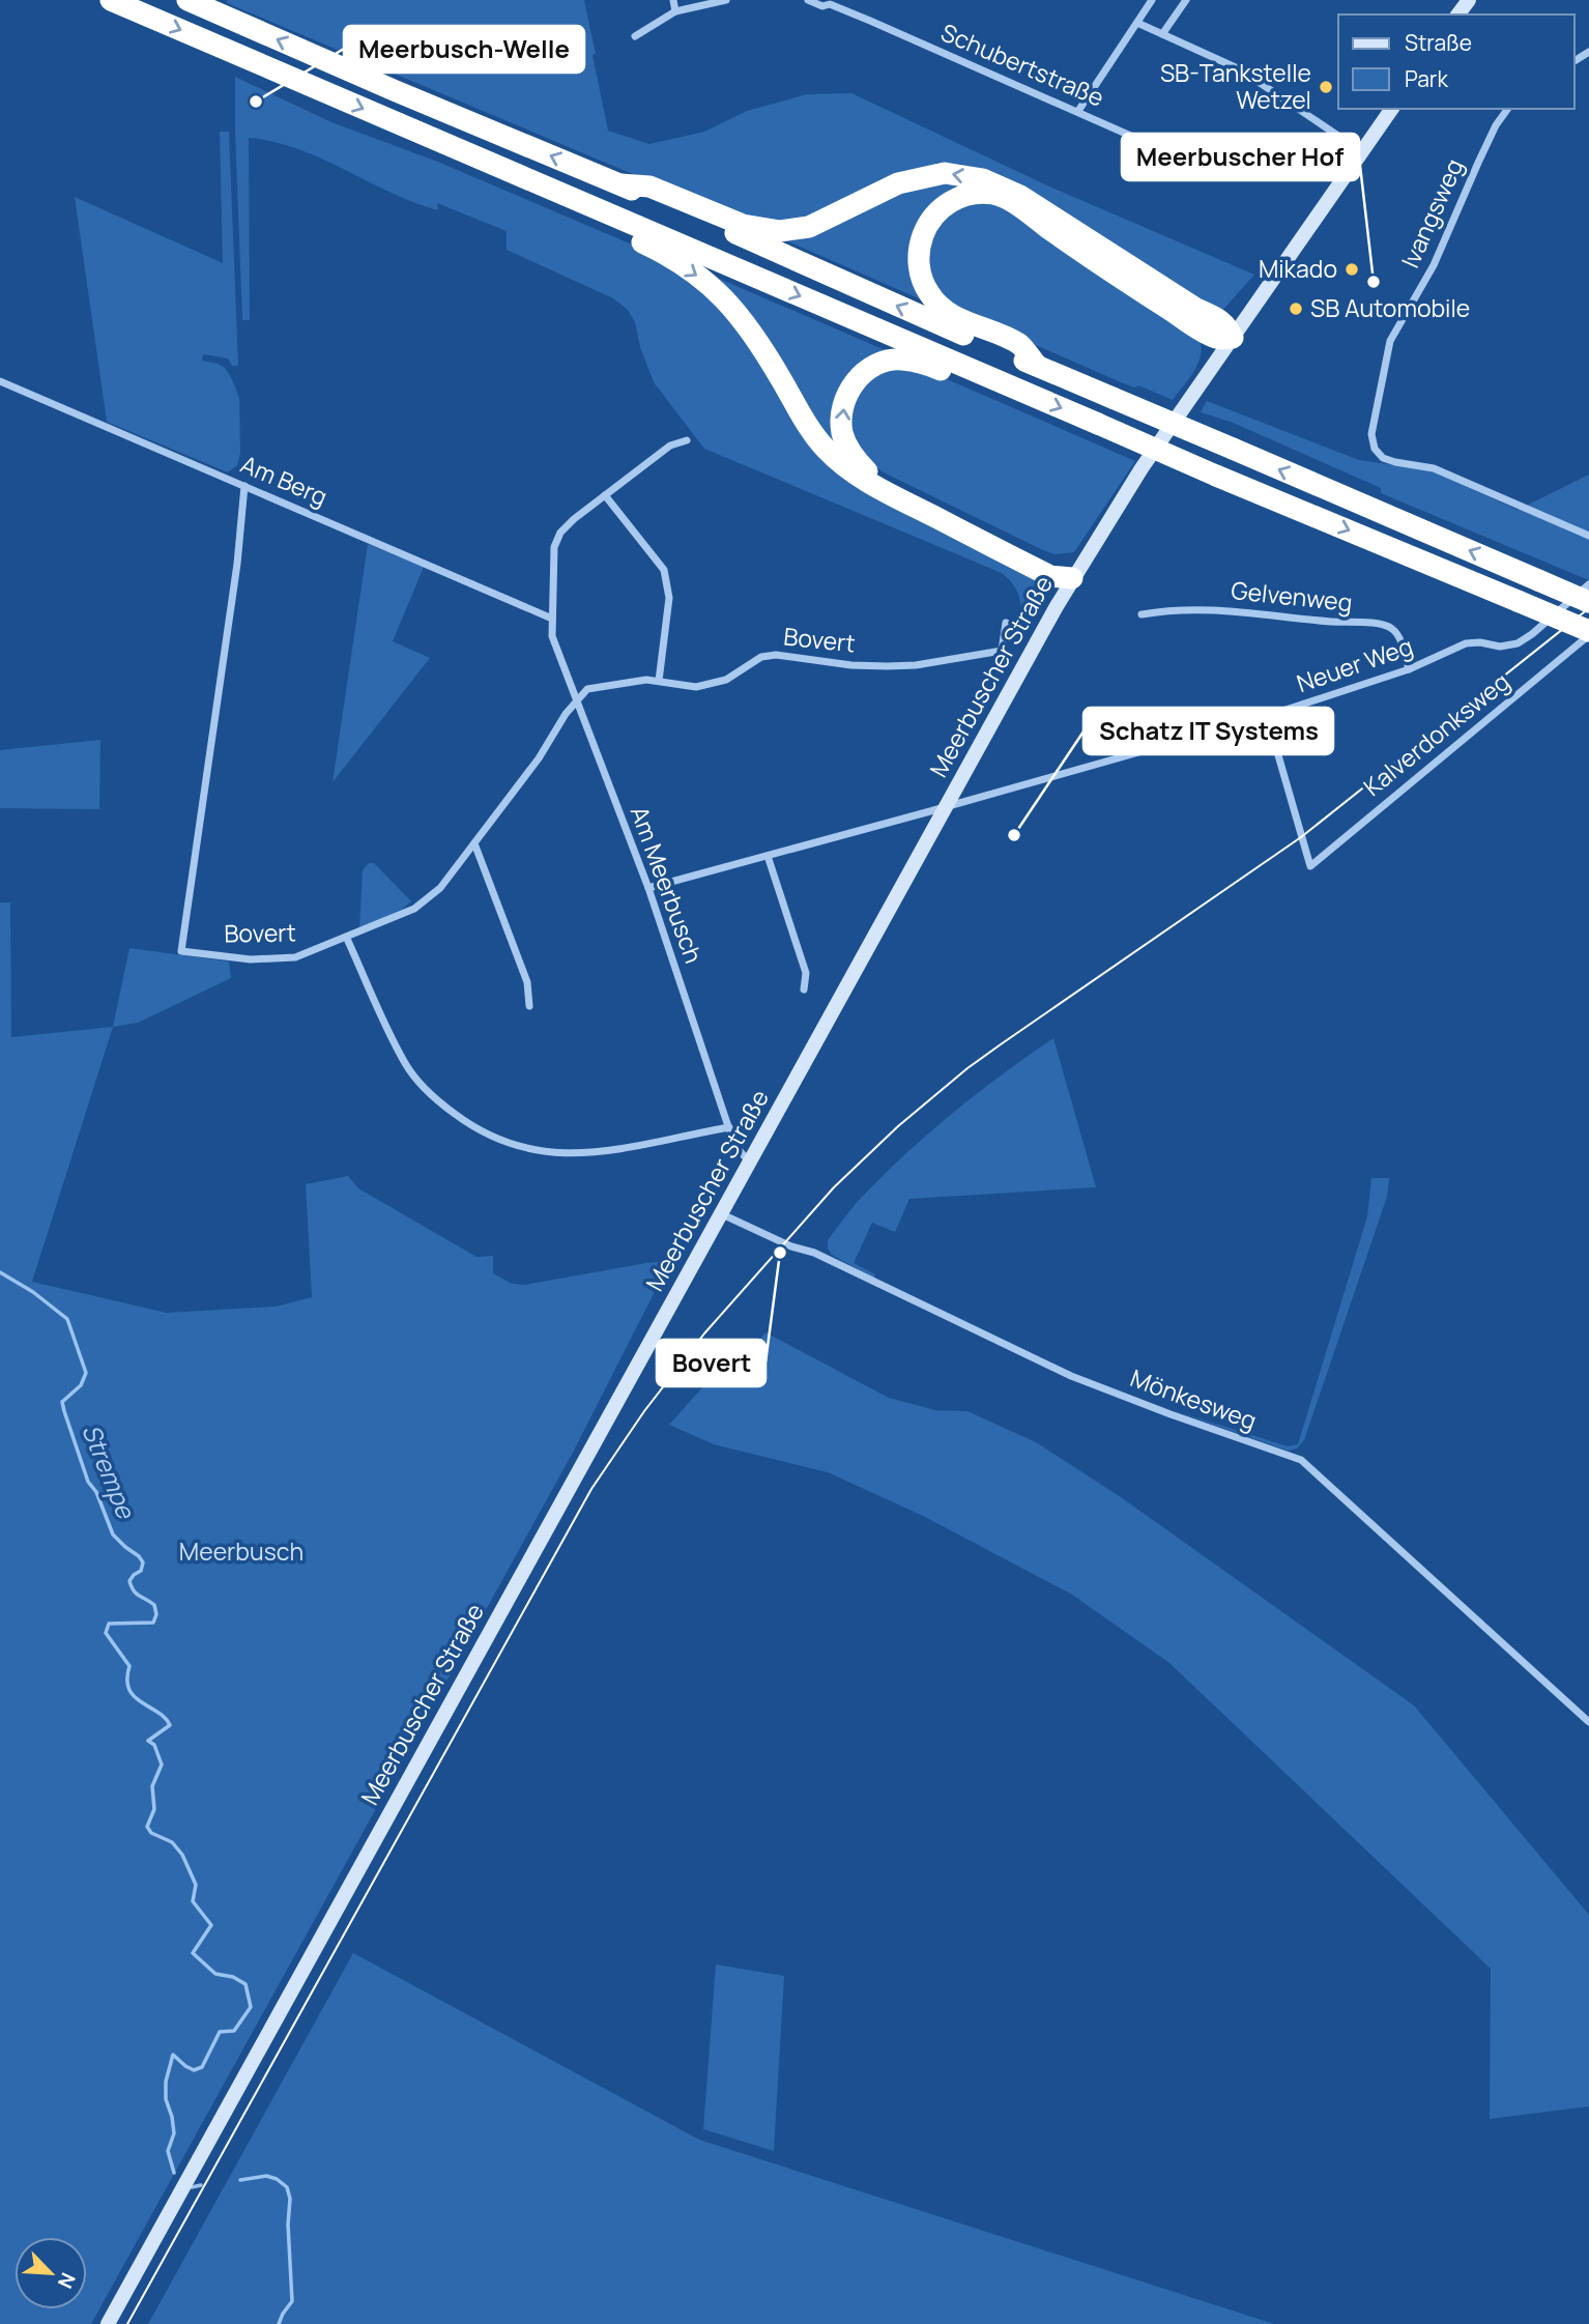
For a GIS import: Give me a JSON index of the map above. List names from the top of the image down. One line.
{"streets":{"main road":["Meerbuscher Straße"],"street":["Schubertstraße","Ivangsweg","Am Berg","Gelvenweg","Bovert","Neuer Weg","Kalverdonksweg","Am Meerbusch","Mönkesweg"]},"crossings":[["Am Berg","Bovert"],["Am Berg","Am Meerbusch"],["Gelvenweg","Neuer Weg"],["Bovert","Am Meerbusch"],["Neuer Weg","Meerbuscher Straße"],["Neuer Weg","Kalverdonksweg"],["Neuer Weg","Am Meerbusch"],["Meerbuscher Straße","Am Meerbusch"],["Meerbuscher Straße","Mönkesweg"]],"water":["Strempe"],"parks":["Meerbusch"],"places":["SB-Tankstelle Wetzel","Meerbusch-Welle","Mikado","Meerbuscher Hof","SB Automobile","Schatz IT Systems","Bovert"],"legend":["Straße","Park"],"north":"bottom right"}
